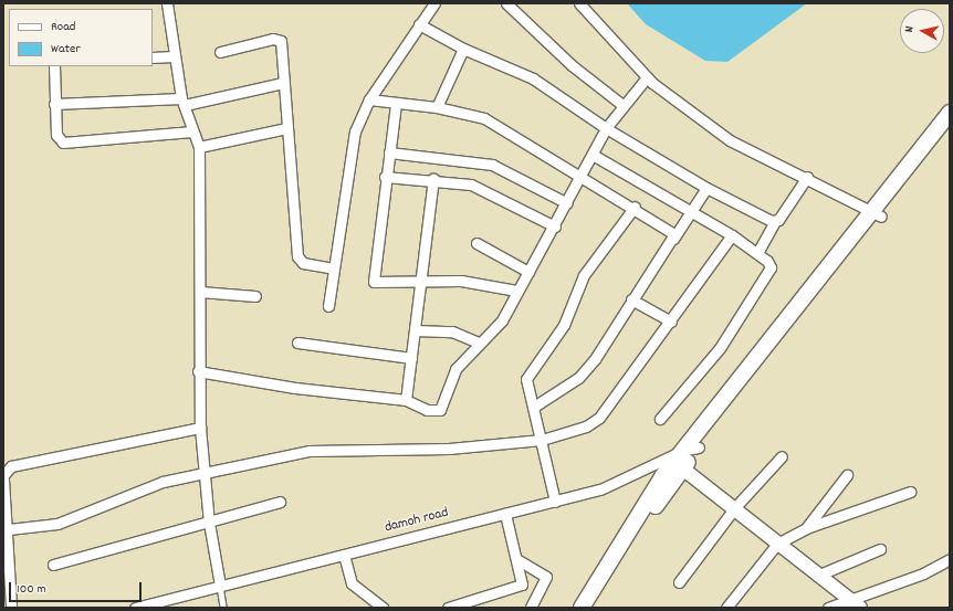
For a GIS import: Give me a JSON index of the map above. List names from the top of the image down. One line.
{"streets":{"street":["damoh road"]},"legend":["Road","Water"],"scale_bar":"100 m","north":"left"}
